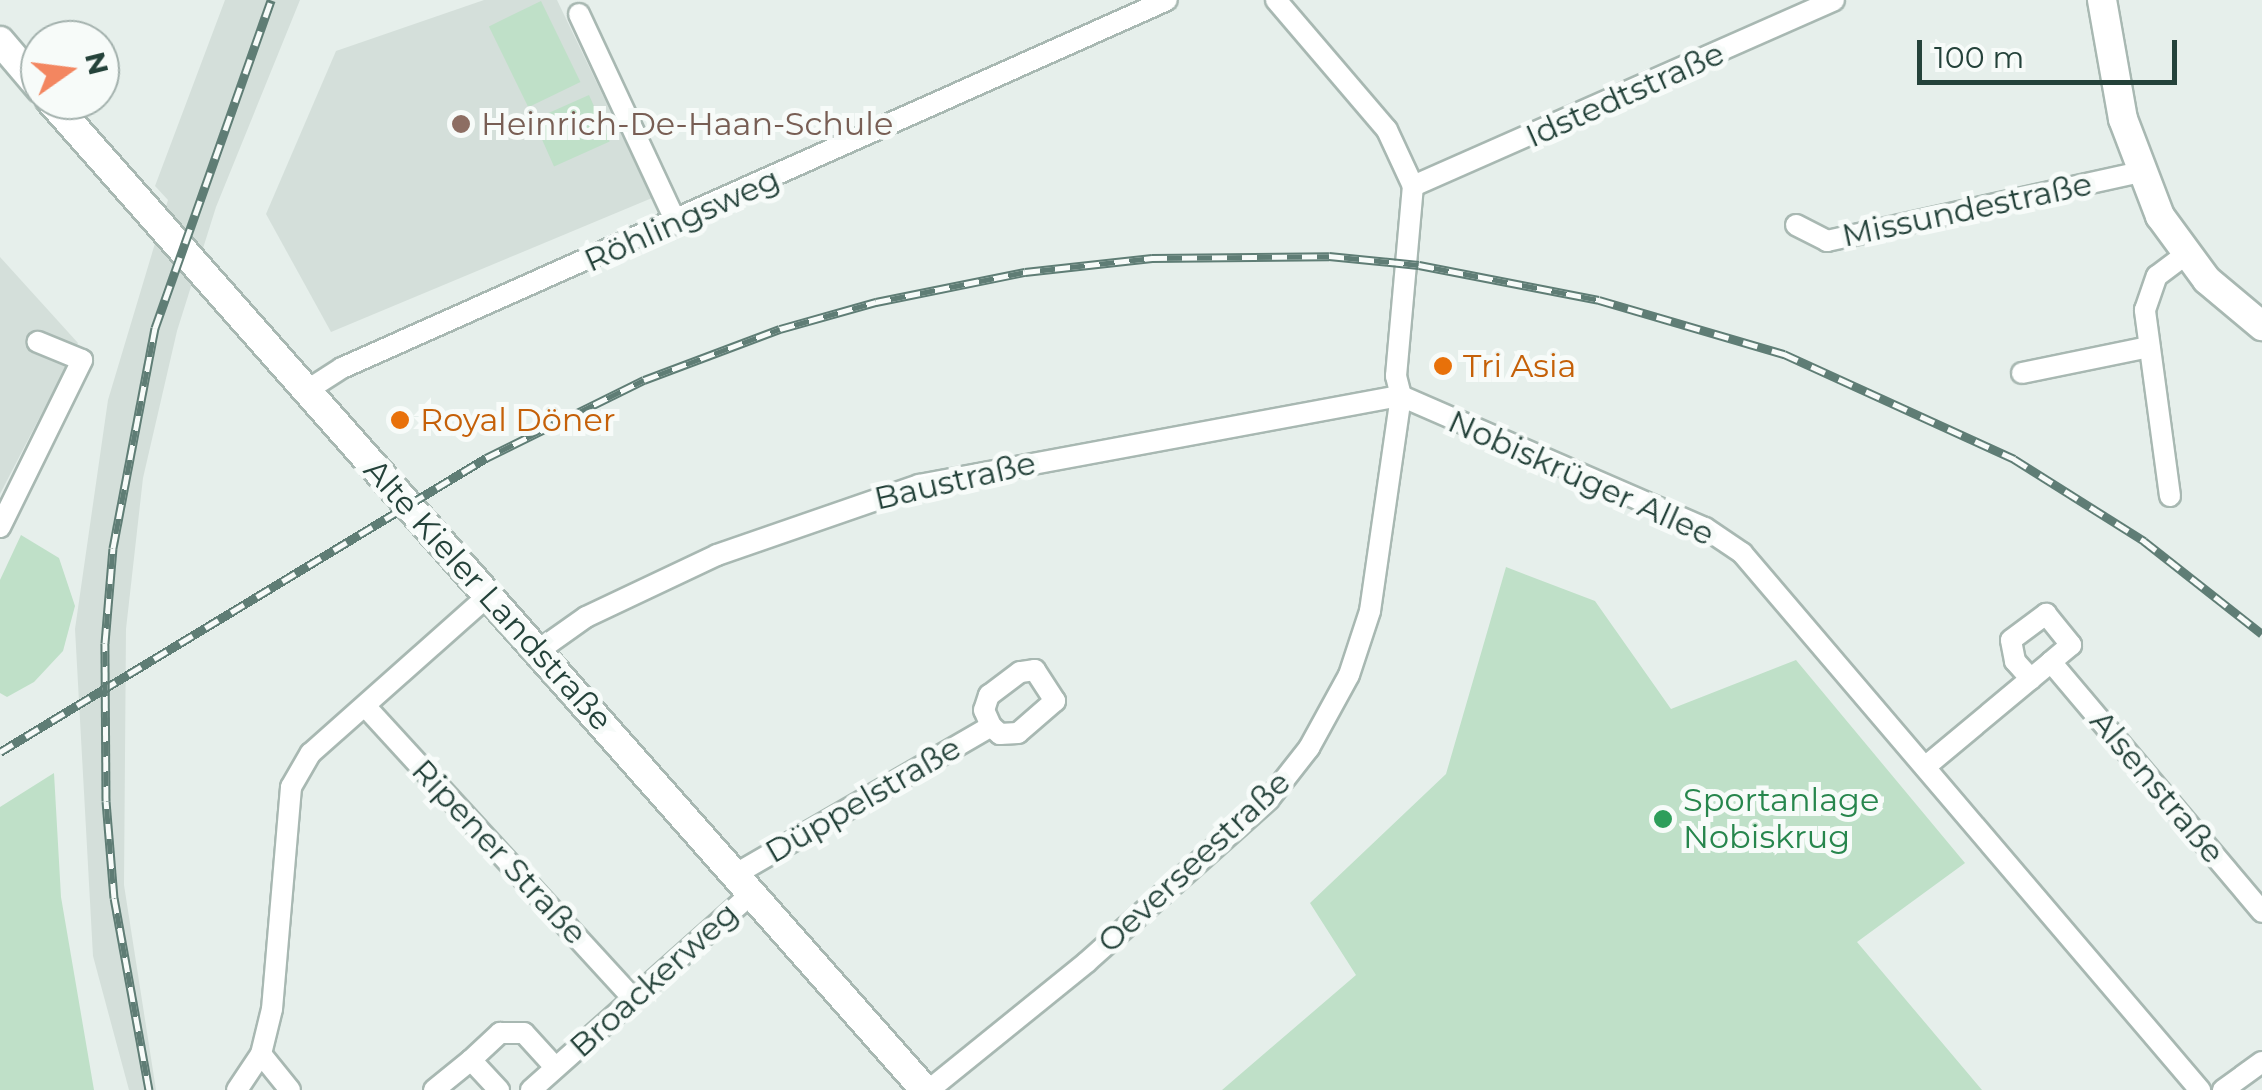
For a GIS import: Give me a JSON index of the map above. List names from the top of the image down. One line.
{"streets":{"street":["Idstedtstraße","Missundestraße","Röhlingsweg","Nobiskrüger Allee","Baustraße","Alte Kieler Landstraße","Alsenstraße","Düppelstraße","Ripener Straße","Oeverseestraße","Broackerweg"]},"crossings":[["Röhlingsweg","Alte Kieler Landstraße"],["Nobiskrüger Allee","Baustraße"],["Nobiskrüger Allee","Oeverseestraße"],["Baustraße","Alte Kieler Landstraße"],["Baustraße","Oeverseestraße"],["Alte Kieler Landstraße","Düppelstraße"],["Alte Kieler Landstraße","Oeverseestraße"],["Alte Kieler Landstraße","Broackerweg"],["Düppelstraße","Broackerweg"],["Ripener Straße","Broackerweg"]],"places":["Heinrich-De-Haan-Schule","Tri Asia","Royal Döner","Sportanlage Nobiskrug"],"scale_bar":"100 m","north":"right"}
